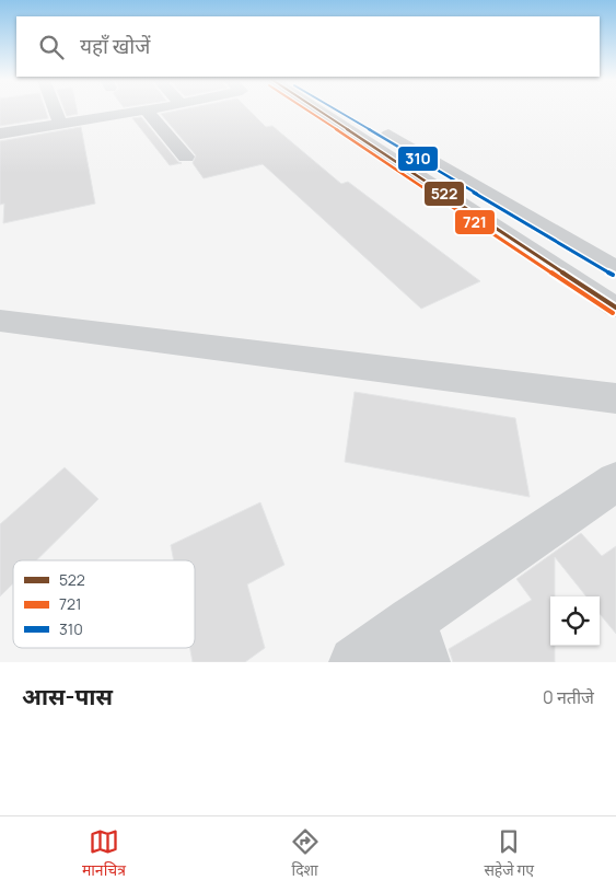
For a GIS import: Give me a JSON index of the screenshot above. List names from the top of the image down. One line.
{"lines":["transit line 522","transit line 721","transit line 310"],"legend":["522","721","310"],"page":{"search":"यहाँ खोजें","heading":["आस-पास","0 नतीजे"],"nav":["मानचित्र","दिशा","सहेजे गए"]}}
